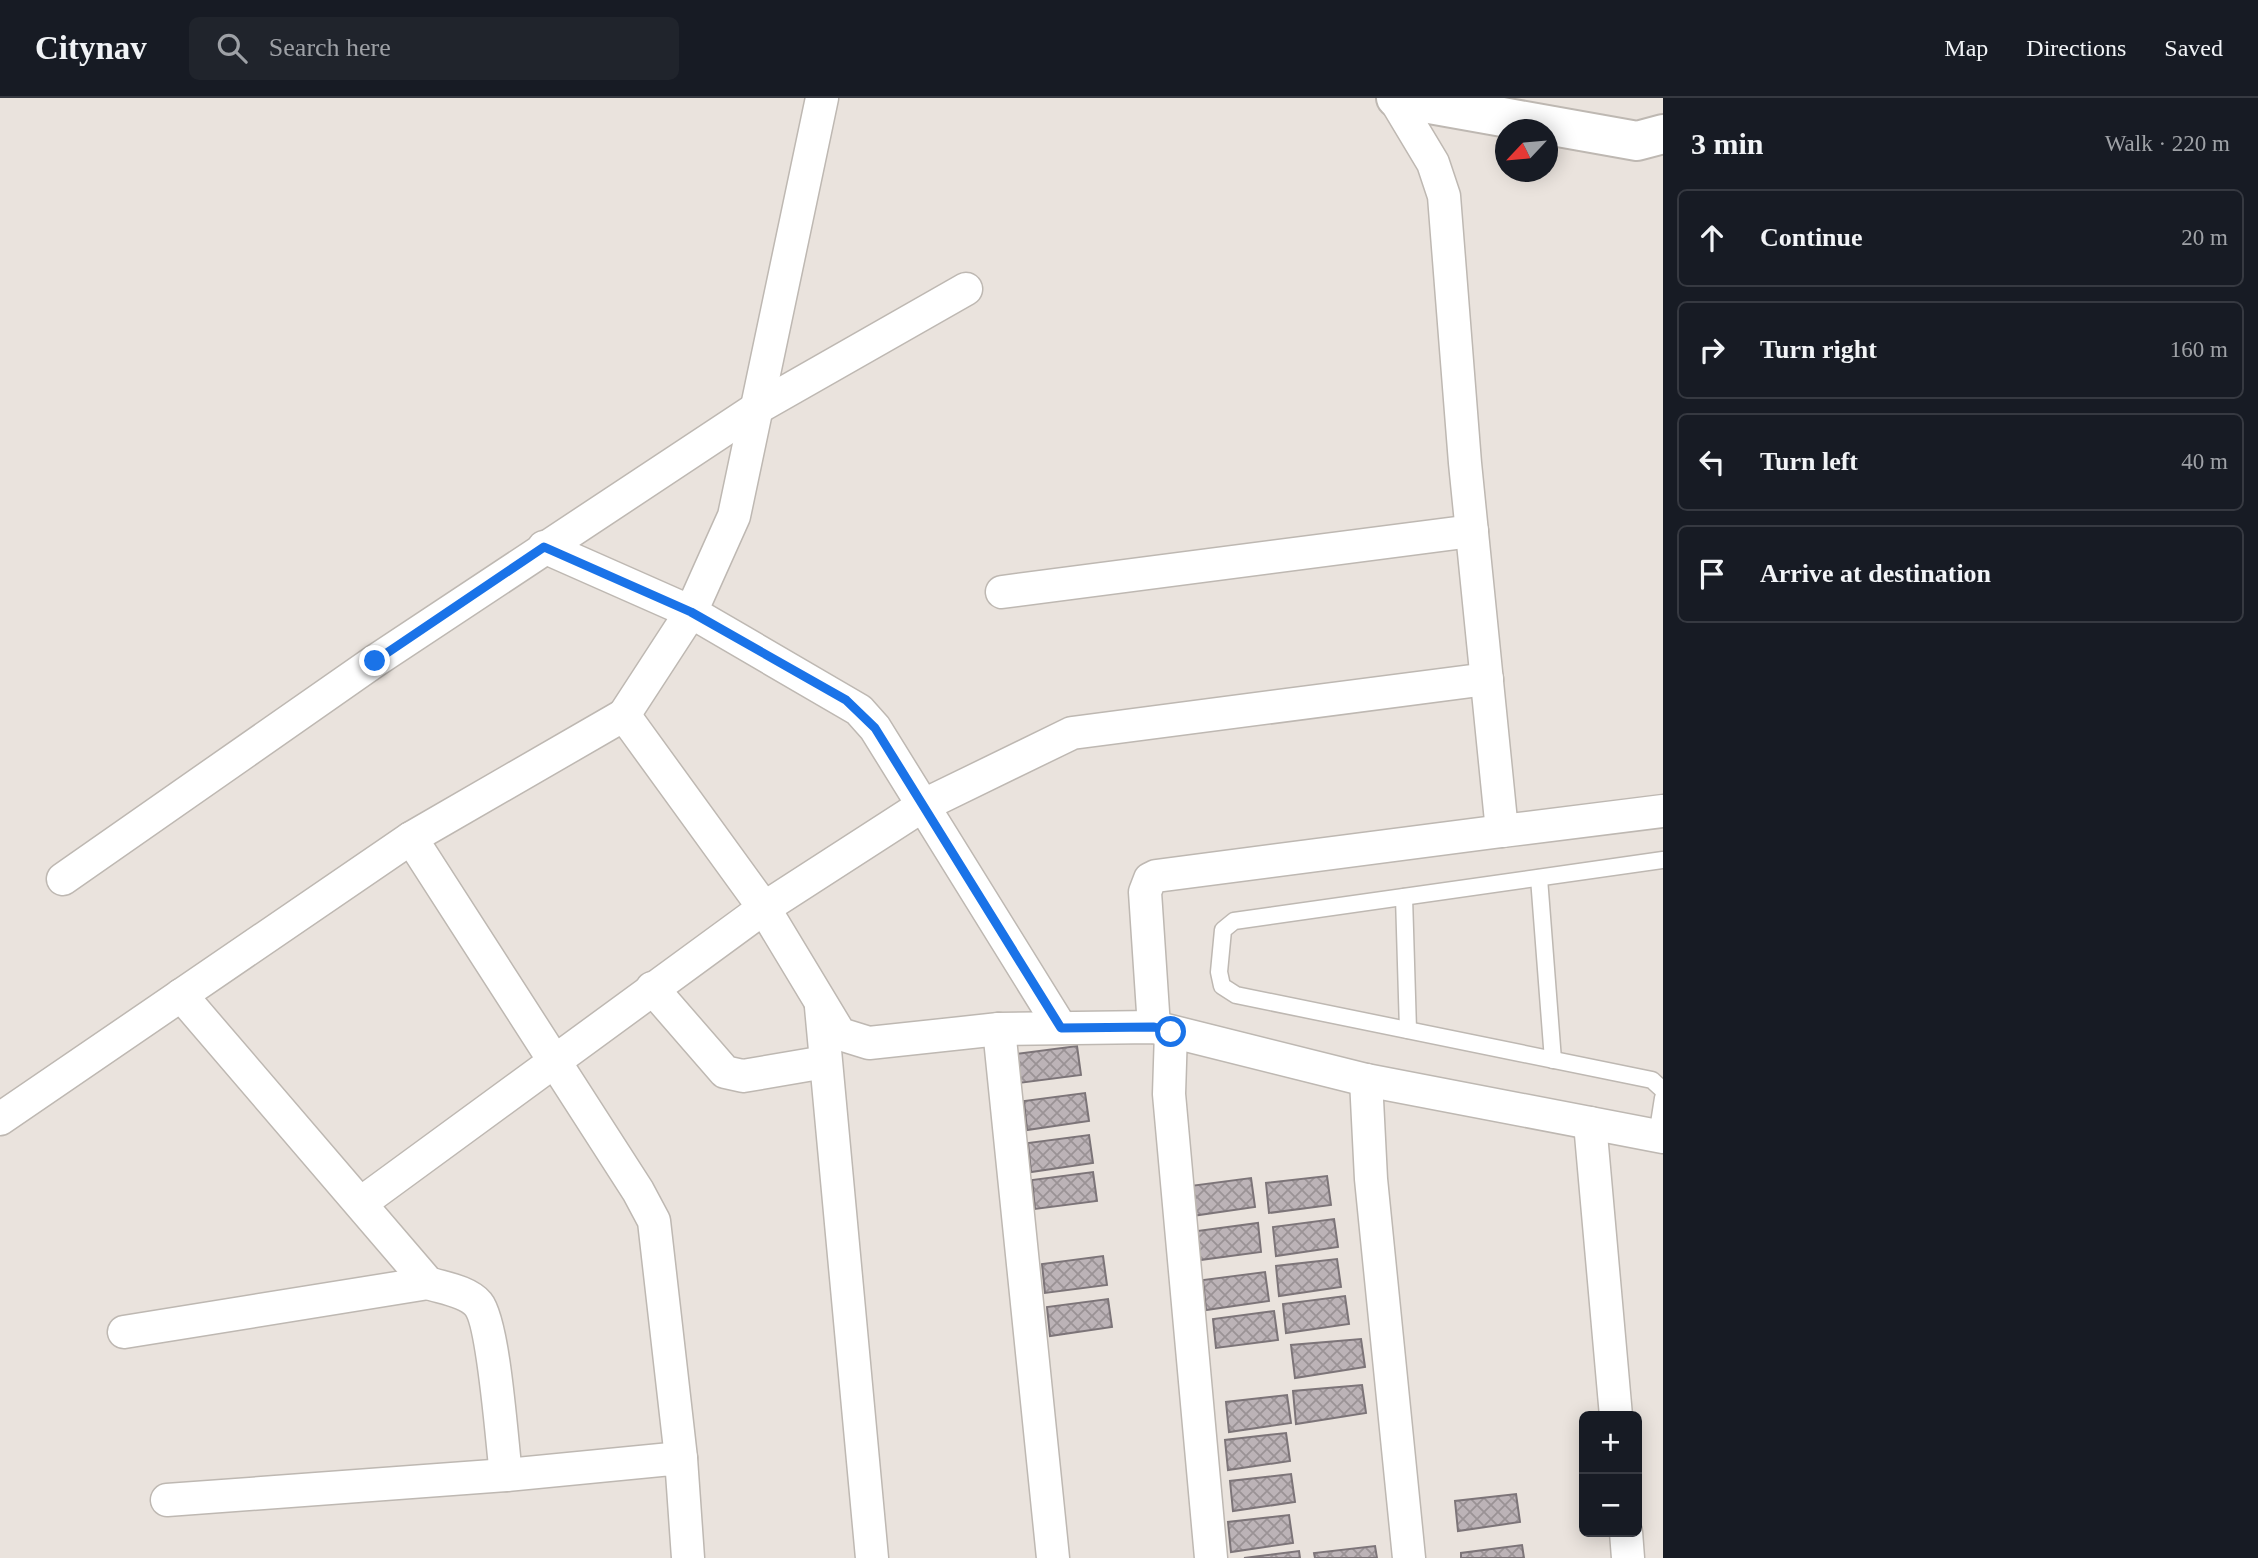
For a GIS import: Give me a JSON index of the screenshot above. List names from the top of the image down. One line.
{"north":"bottom left","page":{"header":"Citynav","search":"Search here","nav":["Map","Directions","Saved"],"heading":["3 min","Walk · 220 m"],"list":[["Continue","20 m"],["Turn right","160 m"],["Turn left","40 m"],"Arrive at destination"],"map_buttons":["+","−"]}}
